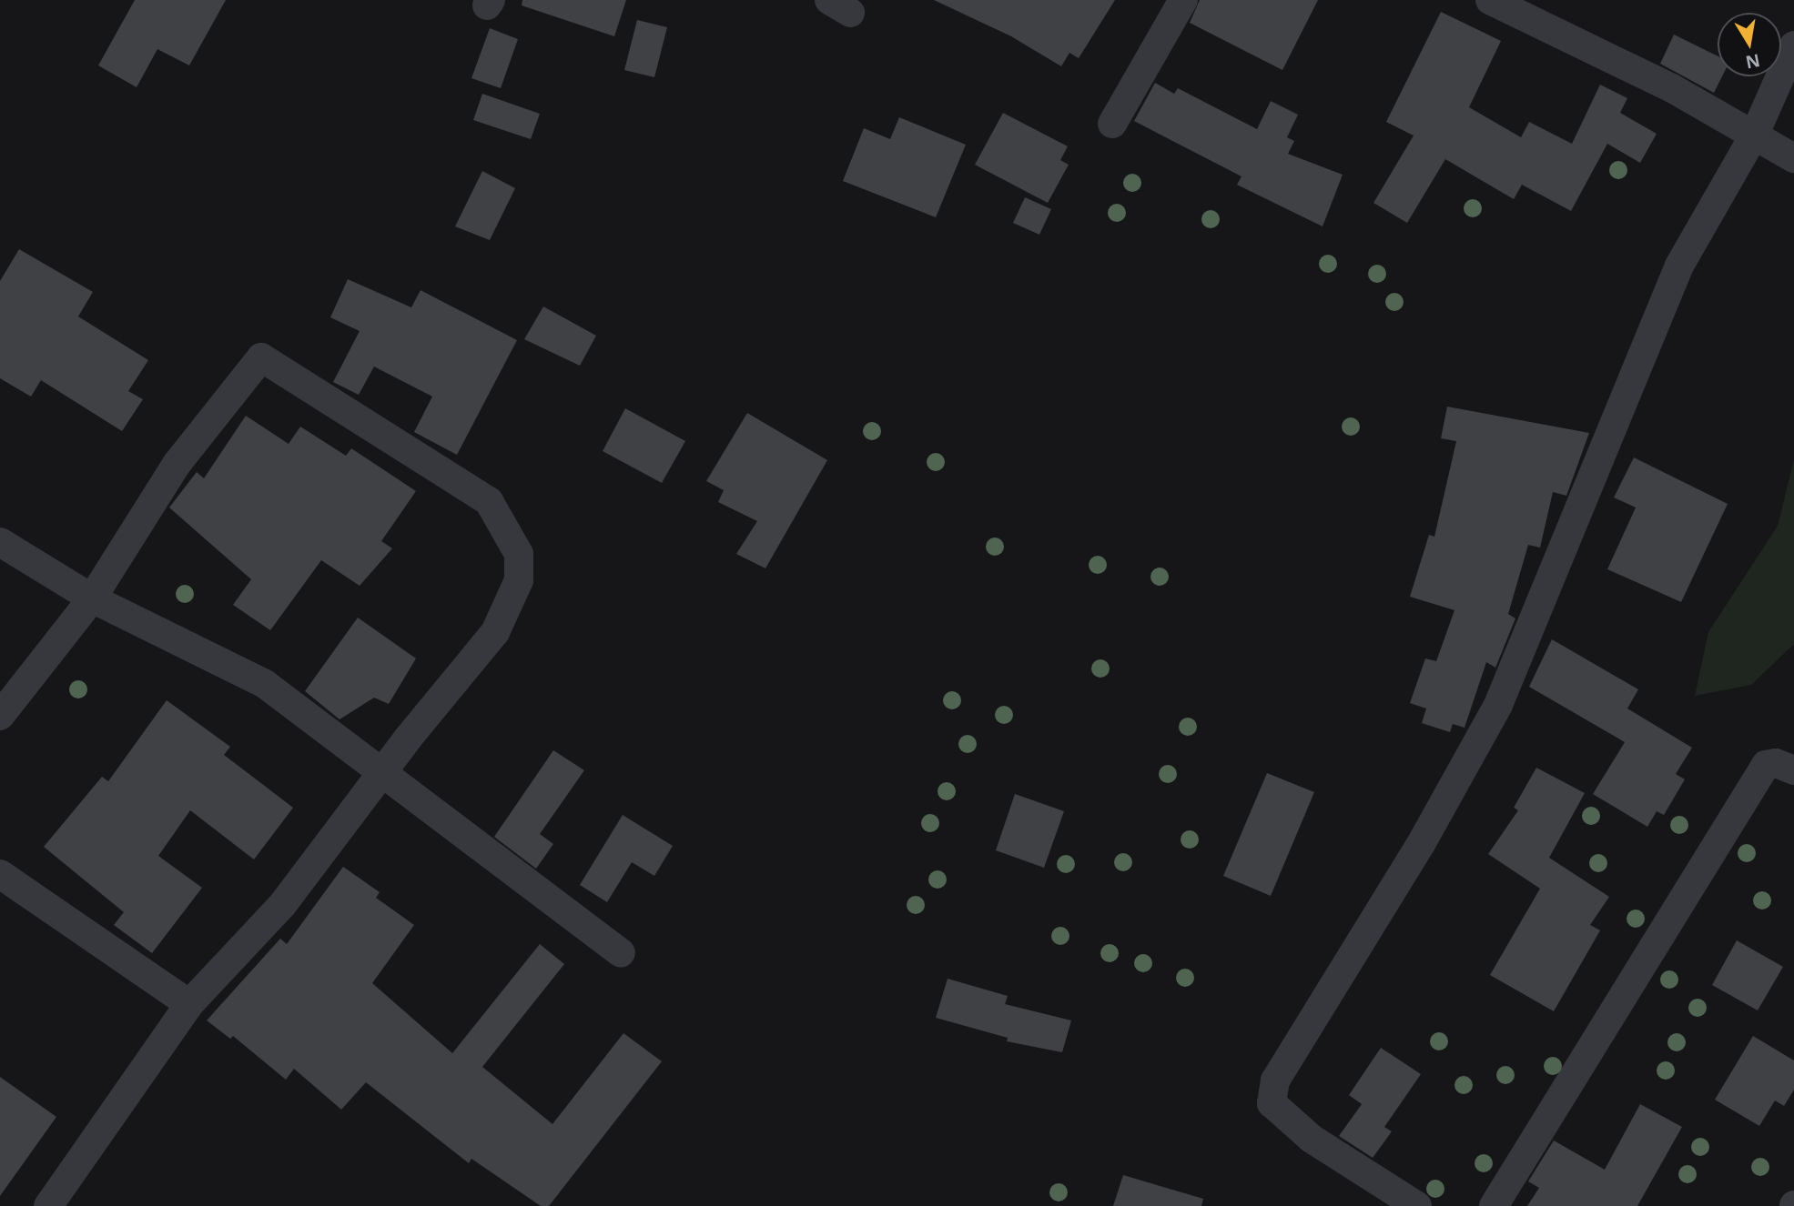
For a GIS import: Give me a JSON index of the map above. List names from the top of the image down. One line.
{"north":"bottom"}
